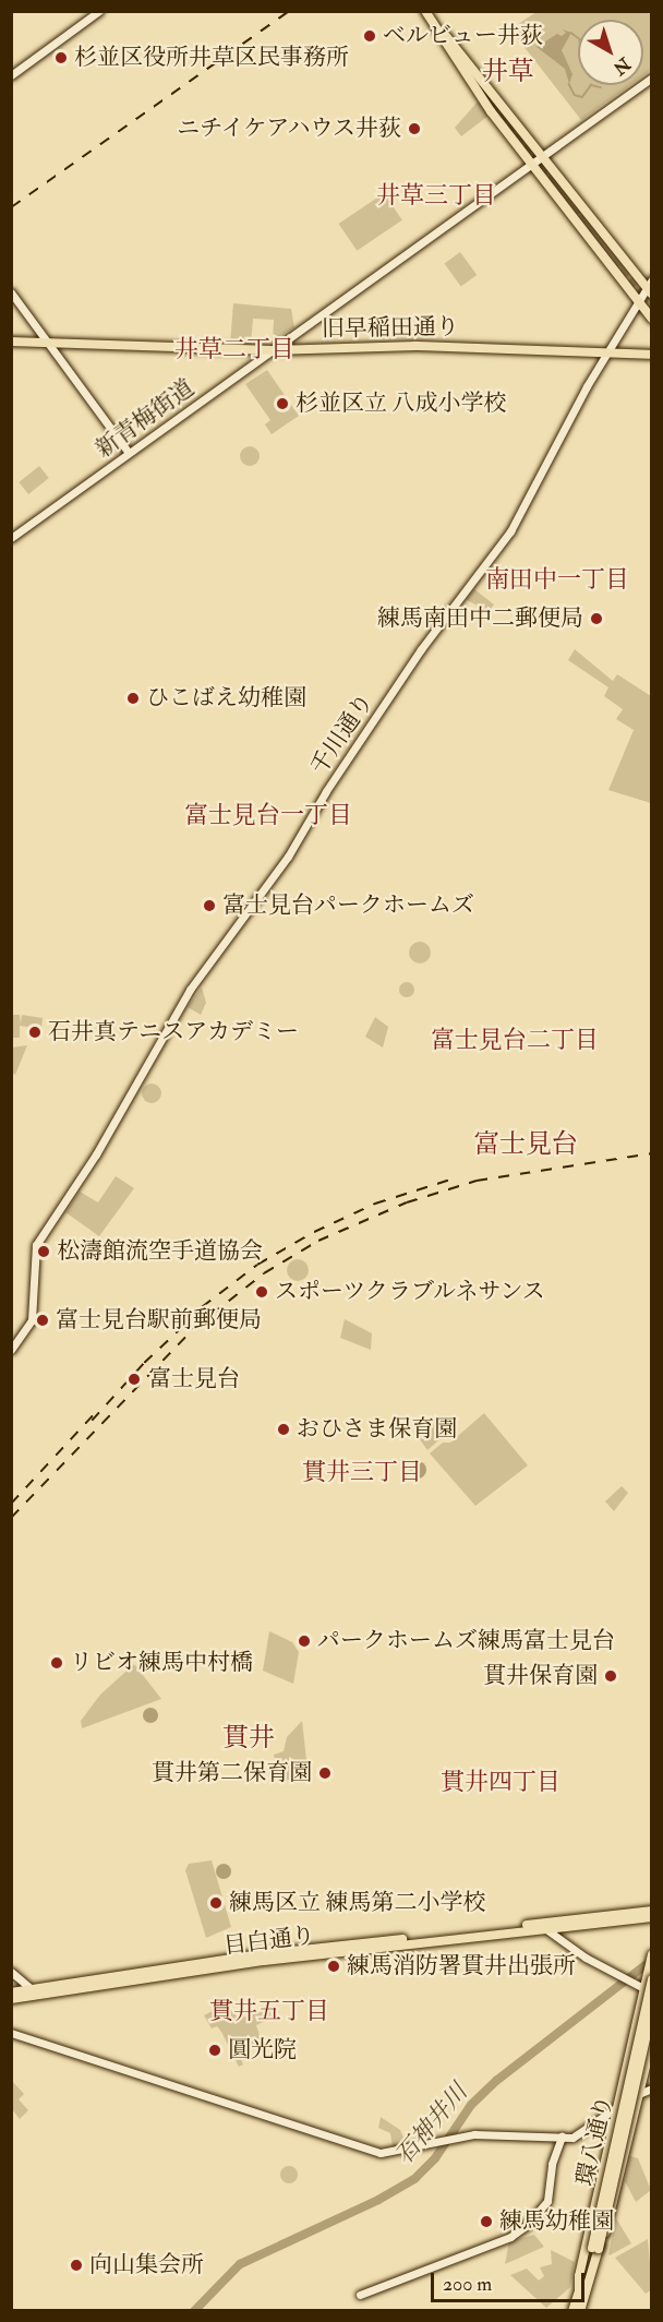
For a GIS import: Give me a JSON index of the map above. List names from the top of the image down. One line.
{"streets":{"main road":["旧早稲田通り","新青梅街道","千川通り","目白通り","環八通り"]},"crossings":[["旧早稲田通り","新青梅街道"],["旧早稲田通り","千川通り"]],"districts":["井草","井草三丁目","井草二丁目","南田中一丁目","富士見台一丁目","富士見台二丁目","富士見台","貫井三丁目","貫井","貫井四丁目","貫井五丁目"],"water":["石神井川"],"places":["ベルビュー井荻","杉並区役所井草区民事務所","ニチイケアハウス井荻","杉並区立 八成小学校","練馬南田中二郵便局","ひこばえ幼稚園","富士見台パークホームズ","石井真テニスアカデミー","松濤館流空手道協会","スポーツクラブルネサンス","富士見台駅前郵便局","富士見台","おひさま保育園","パークホームズ練馬富士見台","リビオ練馬中村橋","貫井保育園","貫井第二保育園","練馬区立 練馬第二小学校","練馬消防署貫井出張所","圓光院","練馬幼稚園","向山集会所"],"scale_bar":"200 m","north":"bottom right"}
